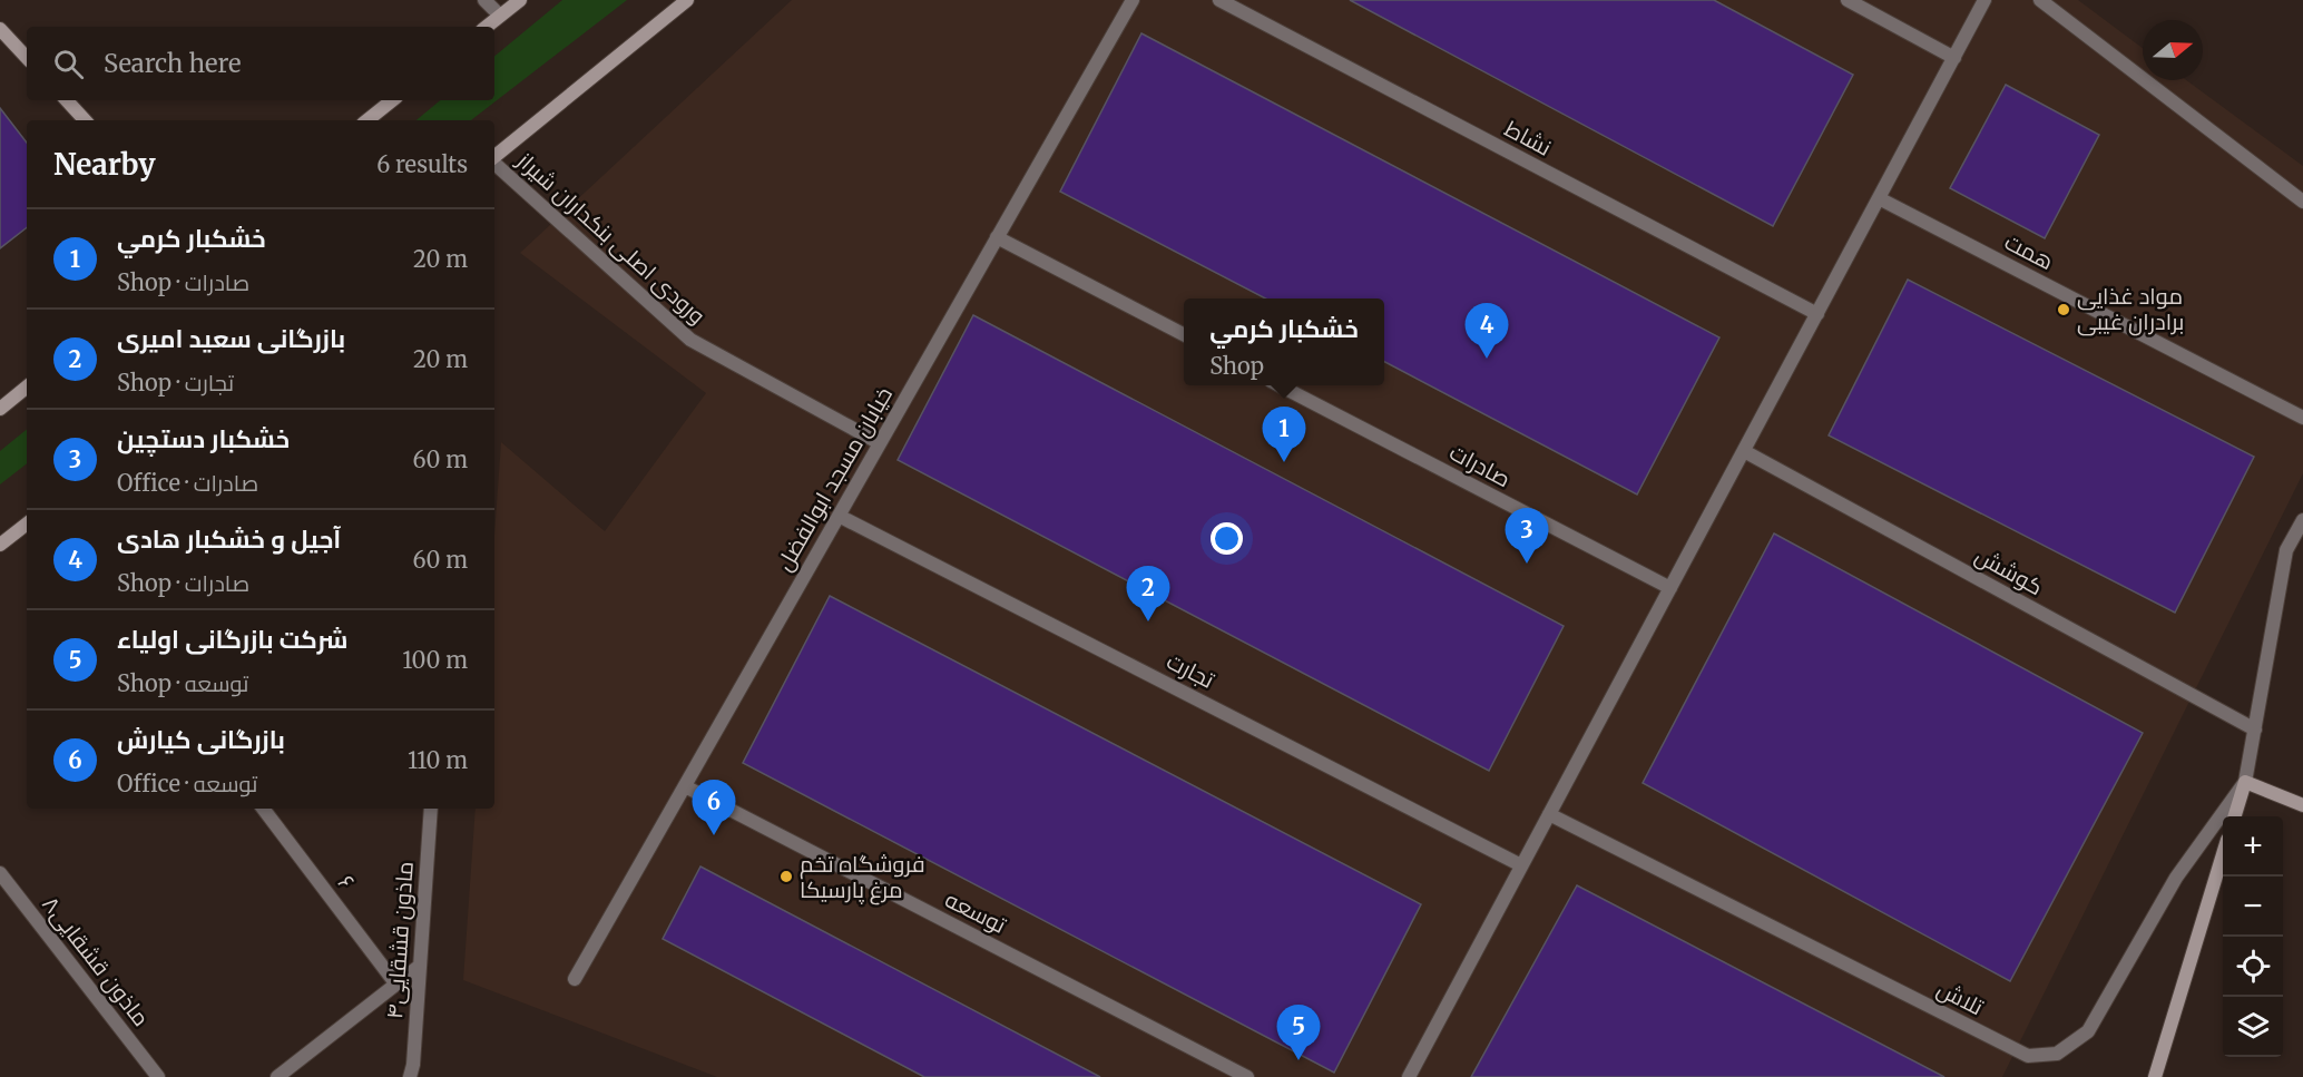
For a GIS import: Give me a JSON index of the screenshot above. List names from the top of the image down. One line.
{"streets":{"street":["نشاط","ورودی اصلی بنکداران شیراز","همت","صادرات","خیابان مسجد ابوالفضل","کوشش","تجارت","۶","توسعه","۴ماذون قشقایی","۸ماذون قشقایی","تلاش"]},"crossings":[["ورودی اصلی بنکداران شیراز","خیابان مسجد ابوالفضل"],["خیابان مسجد ابوالفضل","تجارت"],["خیابان مسجد ابوالفضل","توسعه"]],"places":["مواد غذایی برادران غیبی","فروشگاه تخم مرغ پارسیکا"],"north":"right","page":{"search":"Search here","heading":["Nearby","6 results"],"list":[{"mark":"1","name":"خشكبار كرمي","note":"Shop · صادرات","value":"20 m"},{"mark":"2","name":"بازرگانی سعید امیری","note":"Shop · تجارت","value":"20 m"},{"mark":"3","name":"خشکبار دستچین","note":"Office · صادرات","value":"60 m"},{"mark":"4","name":"آجیل و خشکبار هادی","note":"Shop · صادرات","value":"60 m"},{"mark":"5","name":"شرکت بازرگانی اولیاء","note":"Shop · توسعه","value":"100 m"},{"mark":"6","name":"بازرگانی کیارش","note":"Office · توسعه","value":"110 m"}],"popup":["خشكبار كرمي","Shop"],"pins":["4","1","3","2","6","5"],"map_buttons":["+","−"]}}
